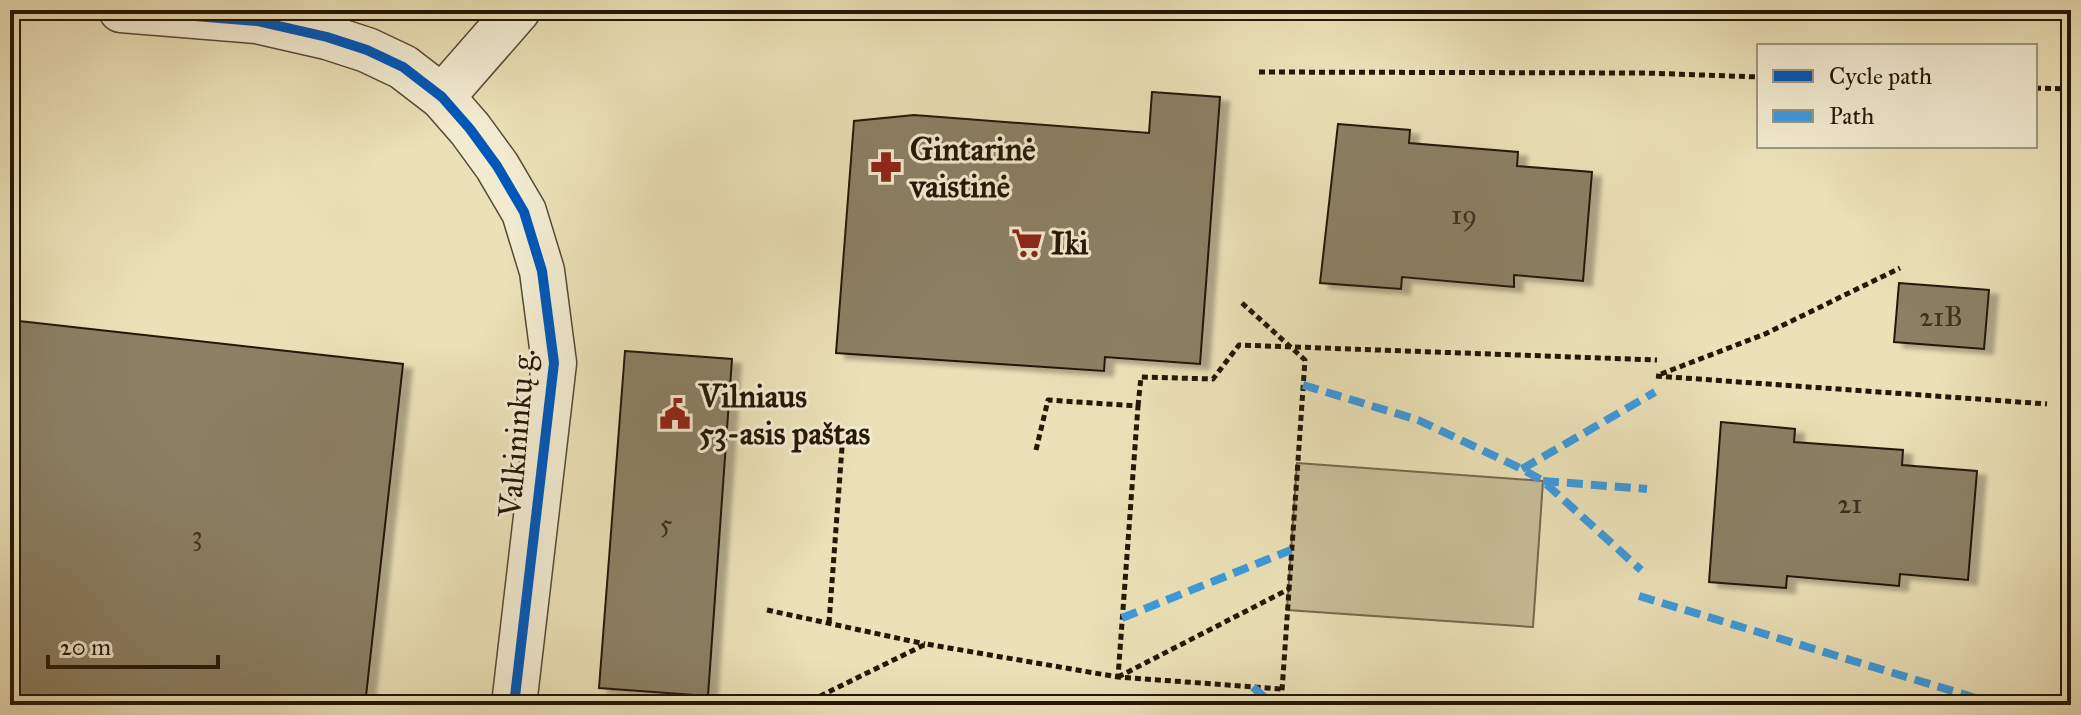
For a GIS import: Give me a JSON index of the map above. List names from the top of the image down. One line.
{"streets":{"street":["Valkininkų g."]},"places":{"pharmacy":["Gintarinė vaistinė"],"supermarket":["Iki"],"public building":["Vilniaus 53-asis paštas"]},"house_numbers":["19","21B","21","5","3"],"legend":["Cycle path","Path"],"scale_bar":"20 m"}
